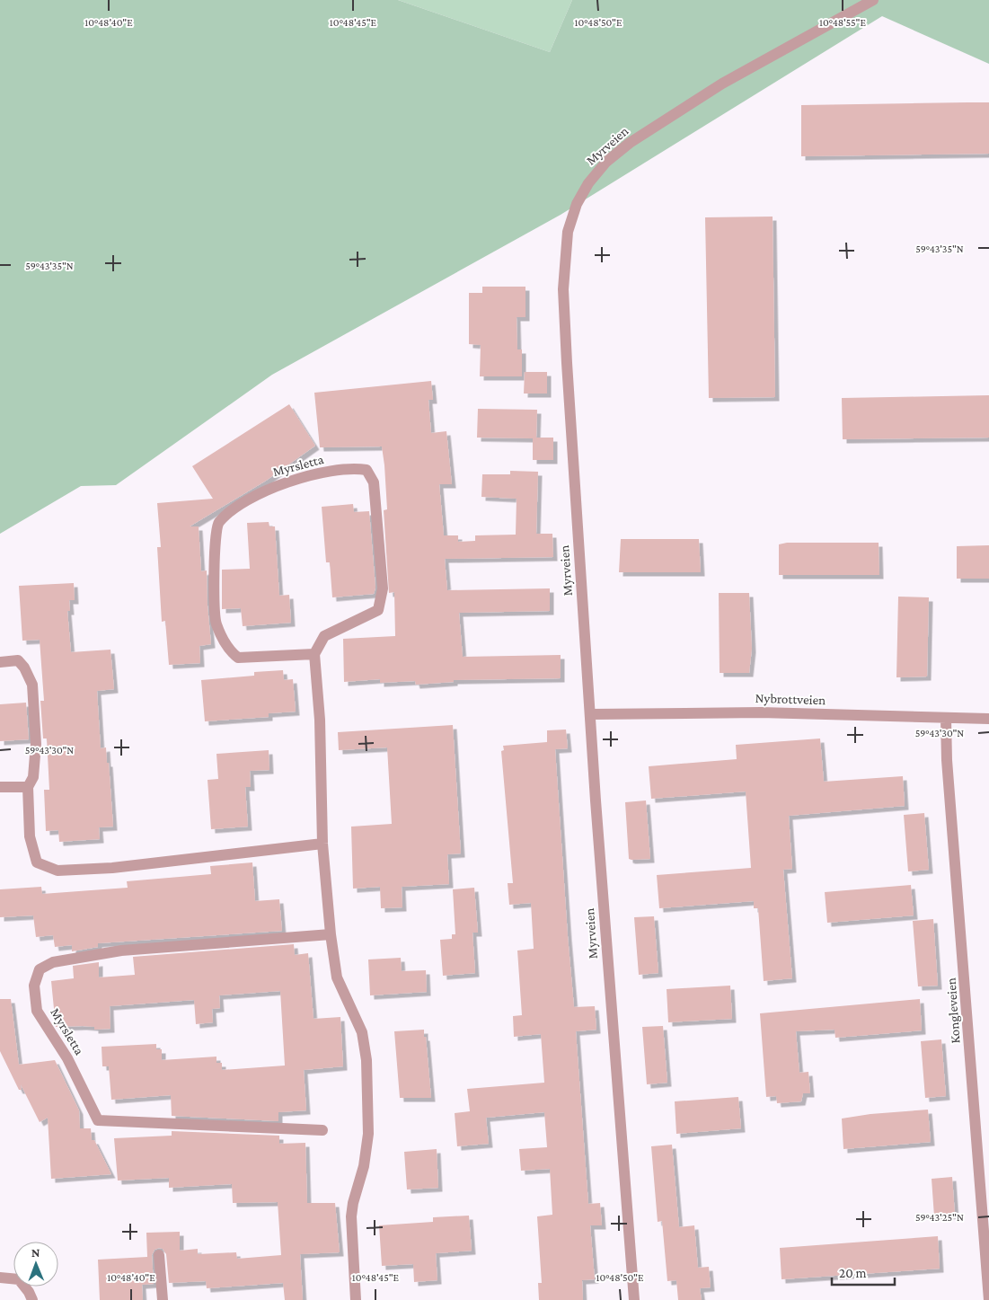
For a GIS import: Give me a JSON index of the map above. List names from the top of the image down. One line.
{"streets":{"street":["Myrveien","Myrsletta","Nybrottveien","Kongleveien"]},"crossings":[["Myrveien","Nybrottveien"],["Nybrottveien","Kongleveien"]],"scale_bar":"20 m","north":"top","coordinates":["10°48'40\"E","10°48'45\"E","10°48'50\"E","10°48'55\"E","59°43'35\"N","59°43'30\"N","59°43'25\"N"]}
